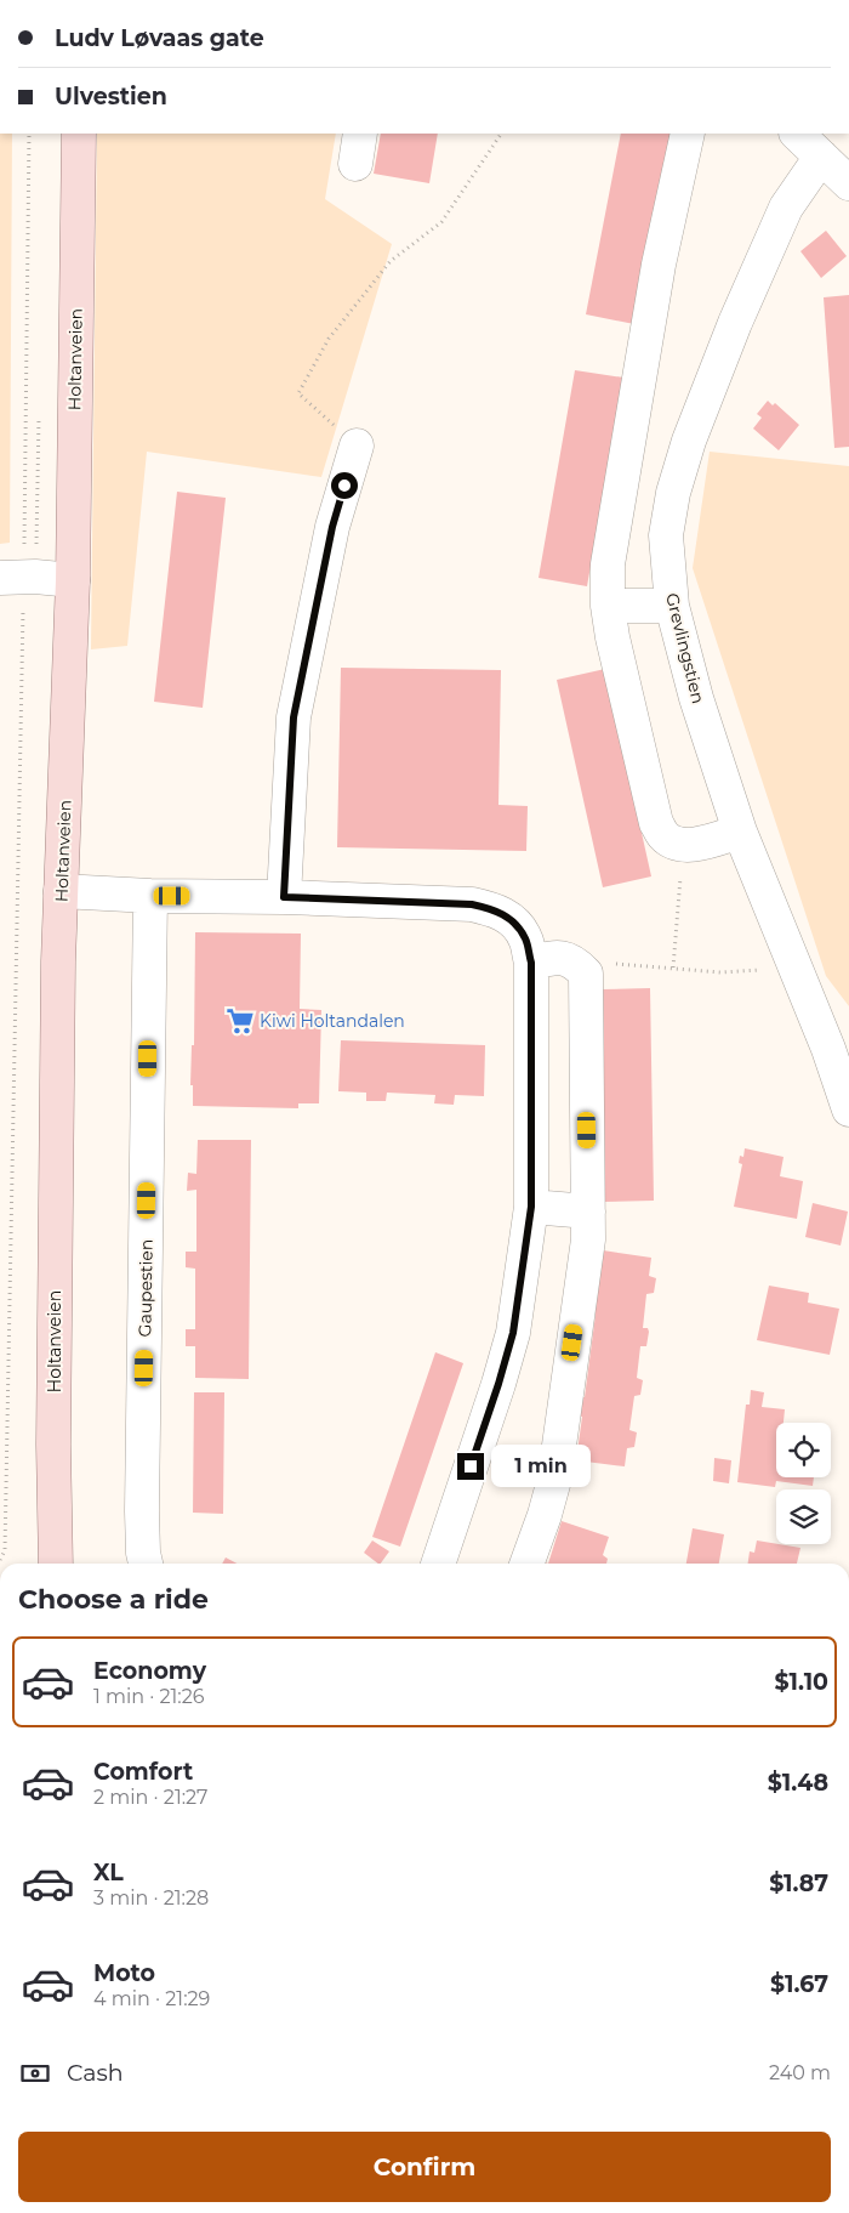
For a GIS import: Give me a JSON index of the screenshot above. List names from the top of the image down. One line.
{"streets":{"main road":["Holtanveien"],"street":["Grevlingstien","Gaupestien"]},"places":{"supermarket":["Kiwi Holtandalen"]},"page":{"banner":["Ludv Løvaas gate","Ulvestien"],"bubble":"1 min","heading":"Choose a ride","list":[{"name":"Economy","note":"1 min · 21:26","value":"$1.10"},{"name":"Comfort","note":"2 min · 21:27","value":"$1.48"},{"name":"XL","note":"3 min · 21:28","value":"$1.87"},{"name":"Moto","note":"4 min · 21:29","value":"$1.67"}],"pay":["Cash","240 m"],"buttons":"Confirm"}}
